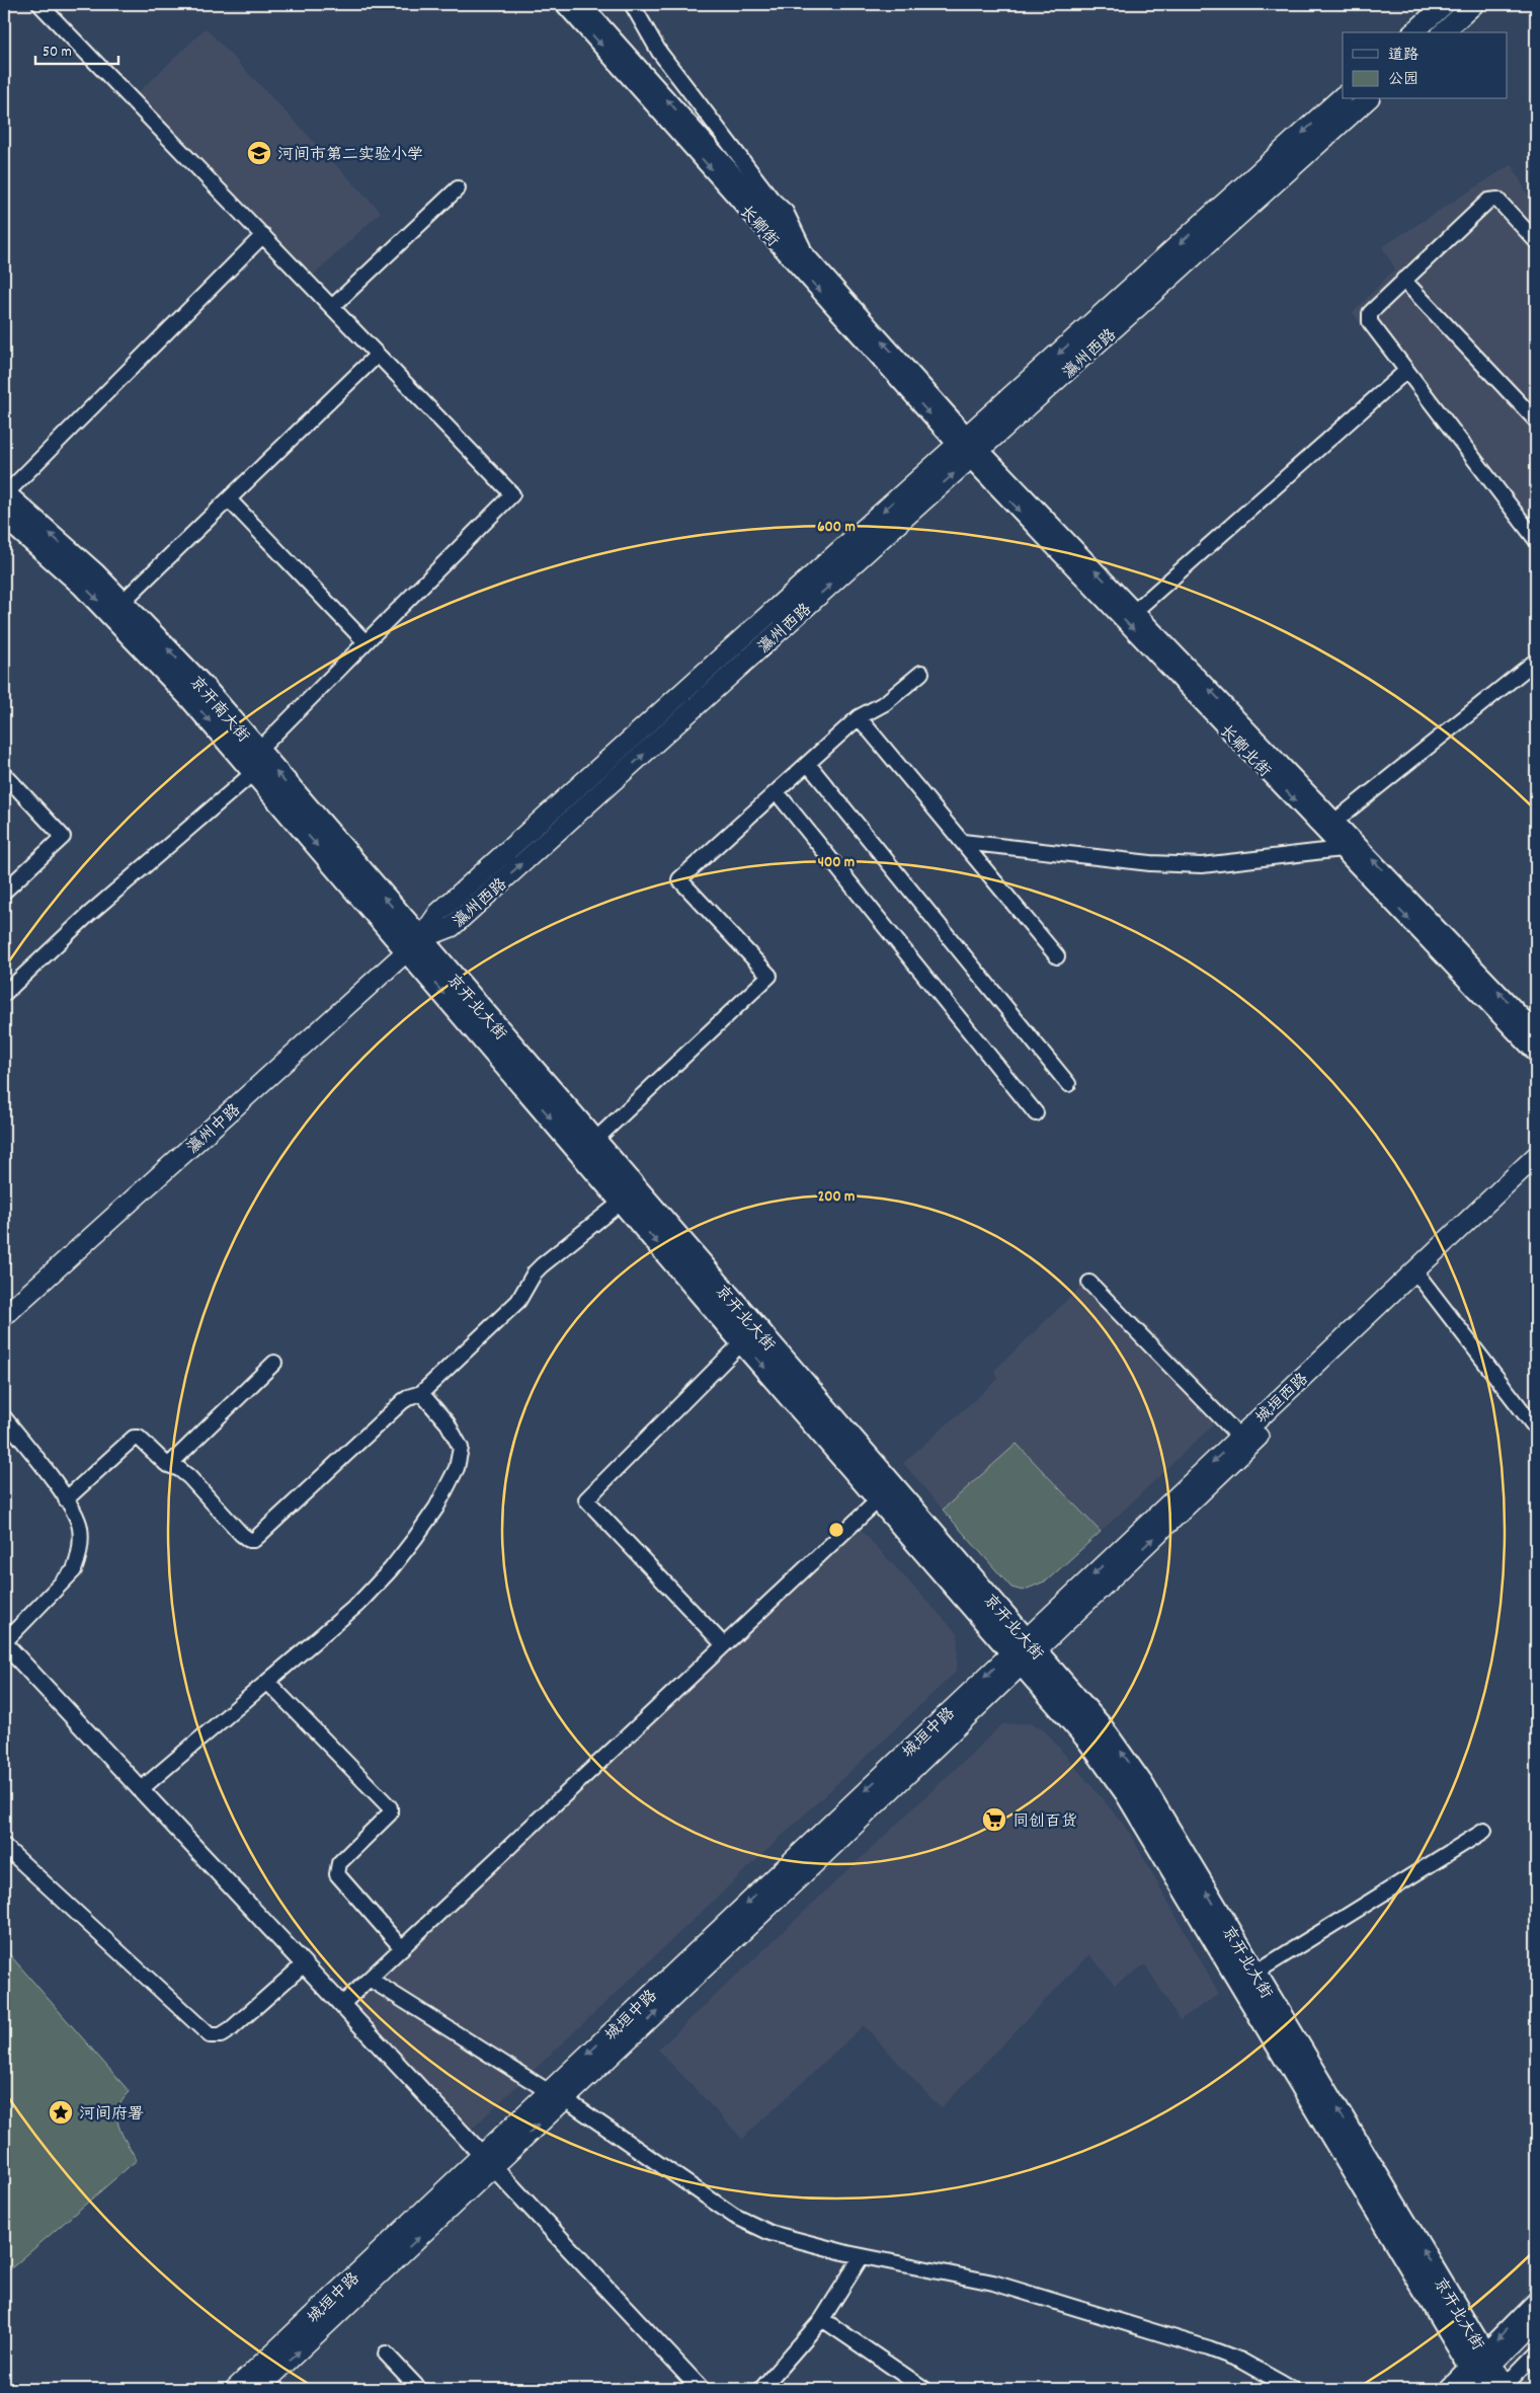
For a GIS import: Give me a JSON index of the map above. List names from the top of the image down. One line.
{"streets":{"main road":["瀛州西路","京开南大街","京开北大街","瀛州中路","城垣西路","城垣中路"],"street":["长卿街","长卿北街"]},"crossings":[["长卿街","瀛州西路"],["长卿街","长卿北街"],["瀛州西路","京开南大街"],["瀛州西路","长卿北街"],["瀛州西路","京开北大街"],["瀛州西路","瀛州中路"],["京开南大街","京开北大街"],["京开南大街","瀛州中路"],["京开北大街","瀛州中路"],["京开北大街","城垣西路"],["京开北大街","城垣中路"],["城垣西路","城垣中路"]],"places":{"school or university":["河间市第二实验小学"],"supermarket":["同创百货"],"place":["河间府署"]},"legend":["道路","公园"],"scale_bar":"50 m","rings":["600 m","400 m","200 m"]}
